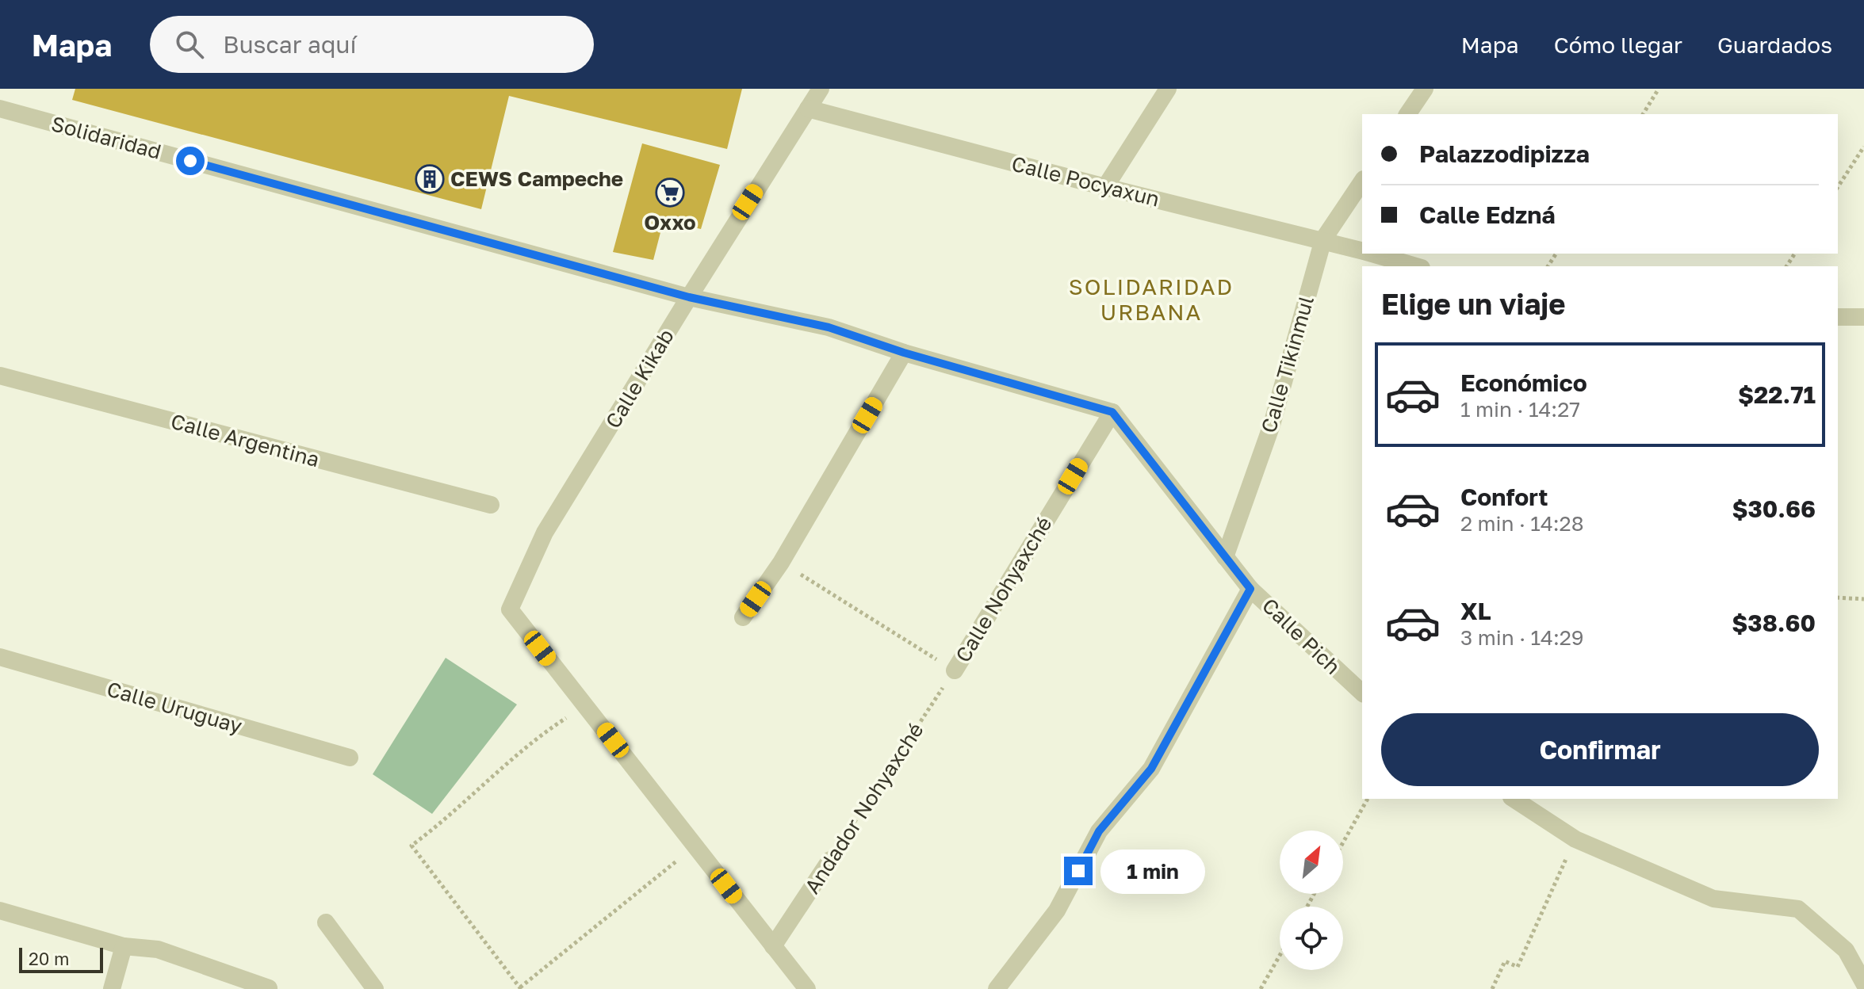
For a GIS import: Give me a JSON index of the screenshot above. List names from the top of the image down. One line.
{"streets":{"street":["Solidaridad","Calle Pocyaxun","Calle Tikinmul","Calle Kikab","Calle Argentina","Calle Nohyaxché","Calle Pich","Calle Uruguay","Andador Nohyaxché"]},"crossings":[["Solidaridad","Calle Kikab"],["Calle Pocyaxun","Calle Tikinmul"],["Calle Pocyaxun","Calle Kikab"],["Calle Tikinmul","Calle Pich"],["Calle Nohyaxché","Calle Pich"],["Calle Nohyaxché","Andador Nohyaxché"]],"districts":["SOLIDARIDAD URBANA"],"places":{"building":["CEWS Campeche"],"supermarket":["Oxxo"]},"scale_bar":"20 m","north":"top right","page":{"header":"Mapa","search":"Buscar aquí","nav":["Mapa","Cómo llegar","Guardados"],"banner":["Palazzodipizza","Calle Edzná"],"heading":"Elige un viaje","list":[{"name":"Económico","note":"1 min · 14:27","value":"$22.71"},{"name":"Confort","note":"2 min · 14:28","value":"$30.66"},{"name":"XL","note":"3 min · 14:29","value":"$38.60"}],"buttons":"Confirmar","bubble":"1 min","scale":"20 m"}}
